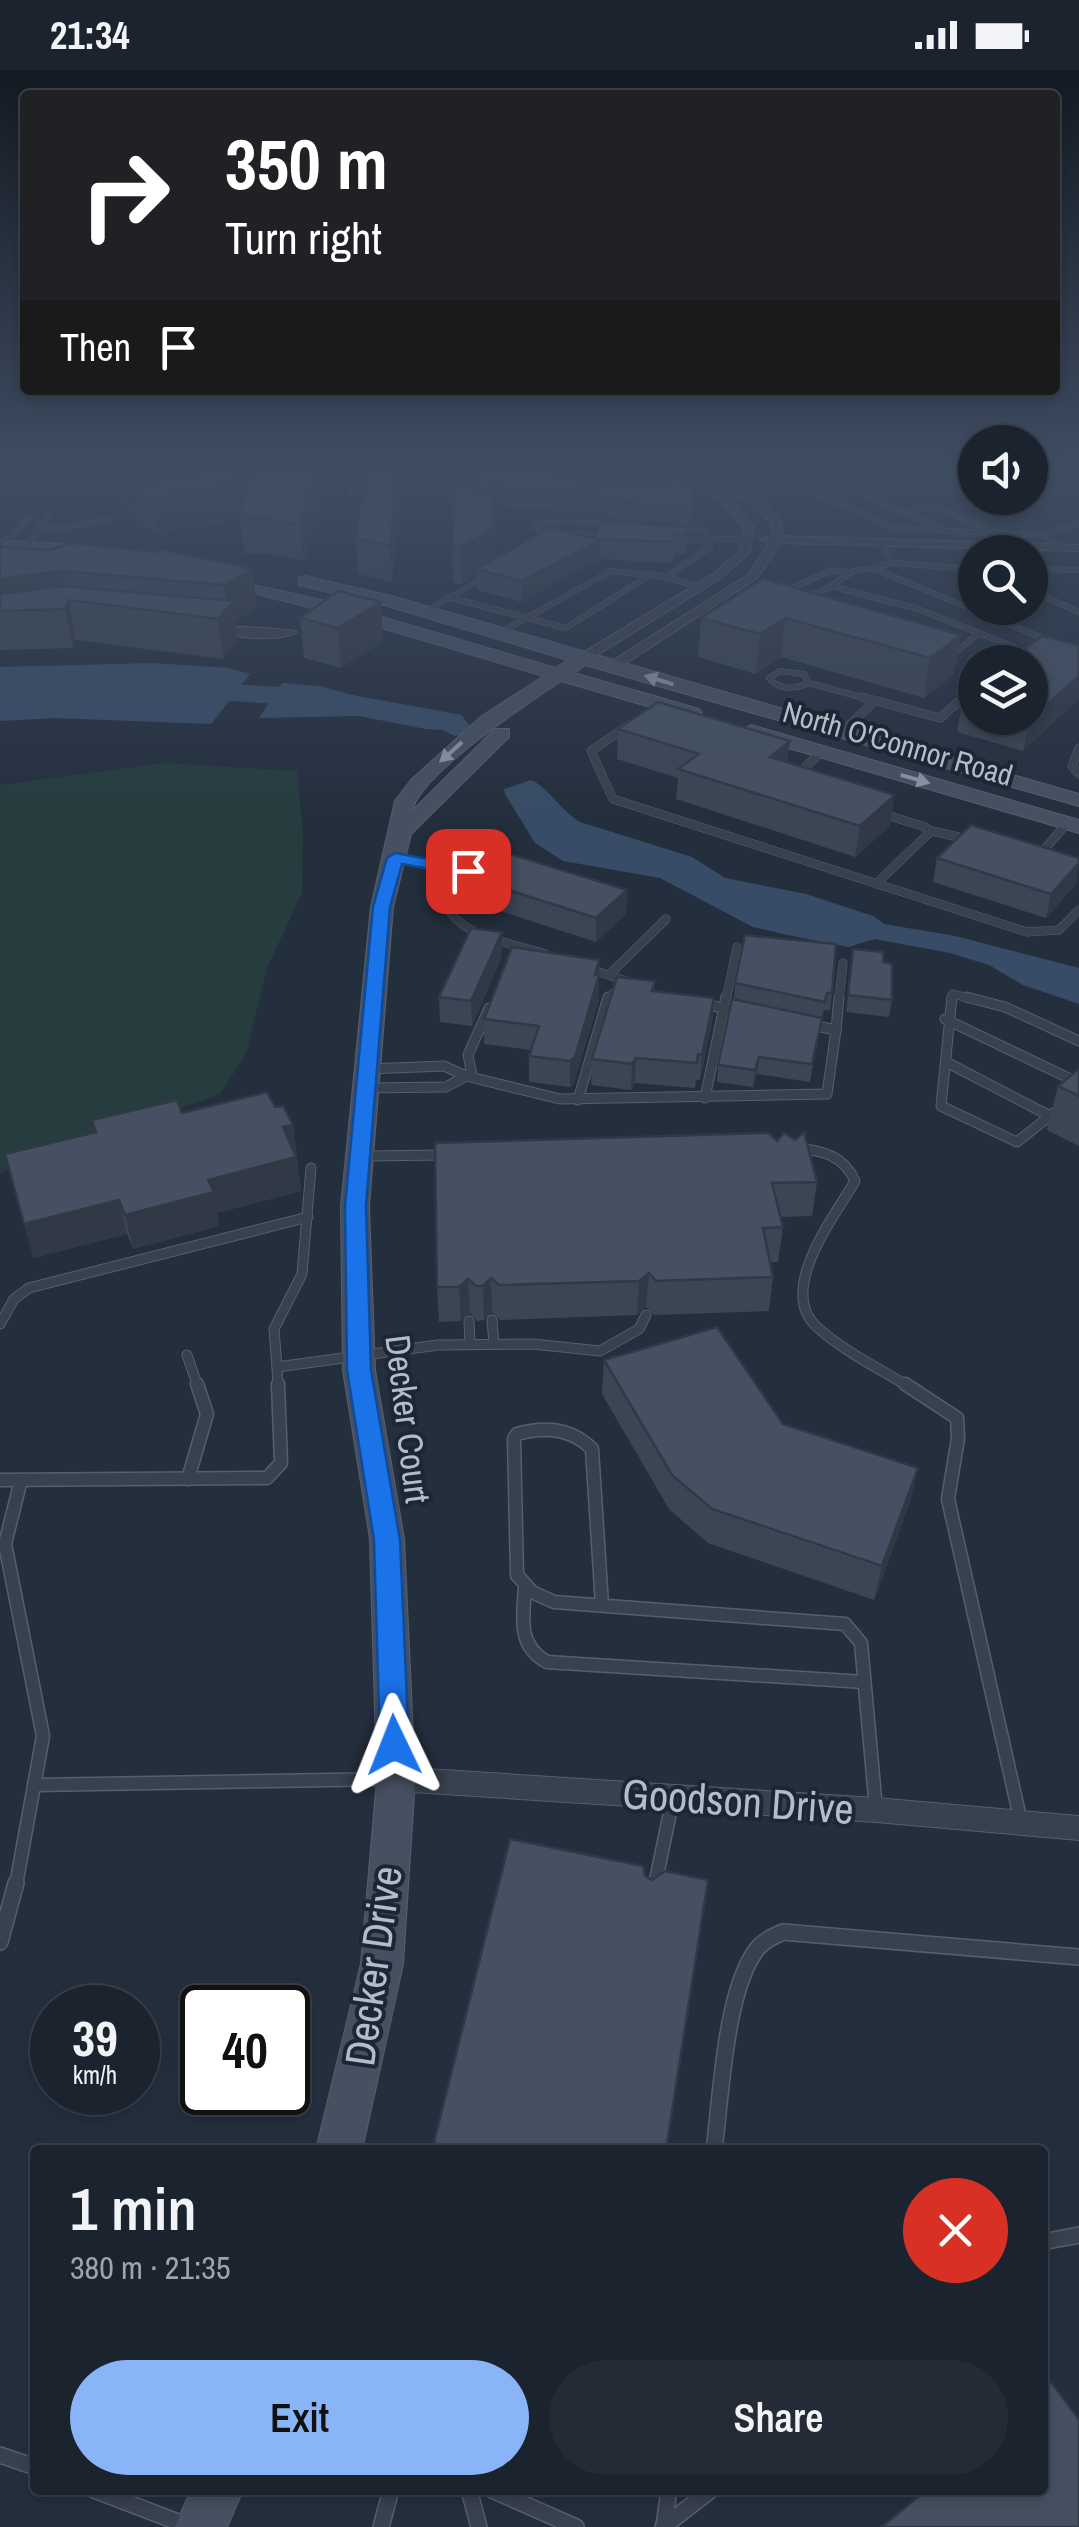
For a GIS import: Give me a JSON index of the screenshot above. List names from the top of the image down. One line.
{"streets":{"main road":["North O'Connor Road","Decker Court","Decker Drive"],"street":["Goodson Drive"]},"crossings":[["Decker Court","Goodson Drive"],["Decker Court","Decker Drive"],["Goodson Drive","Decker Drive"]],"page":{"status":"21:34","turn":["350 m","Turn right"],"then":"Then","speed":"39 km/h","limit":"40","heading":["1 min","380 m · 21:35"],"buttons":["Exit","Share"]}}
